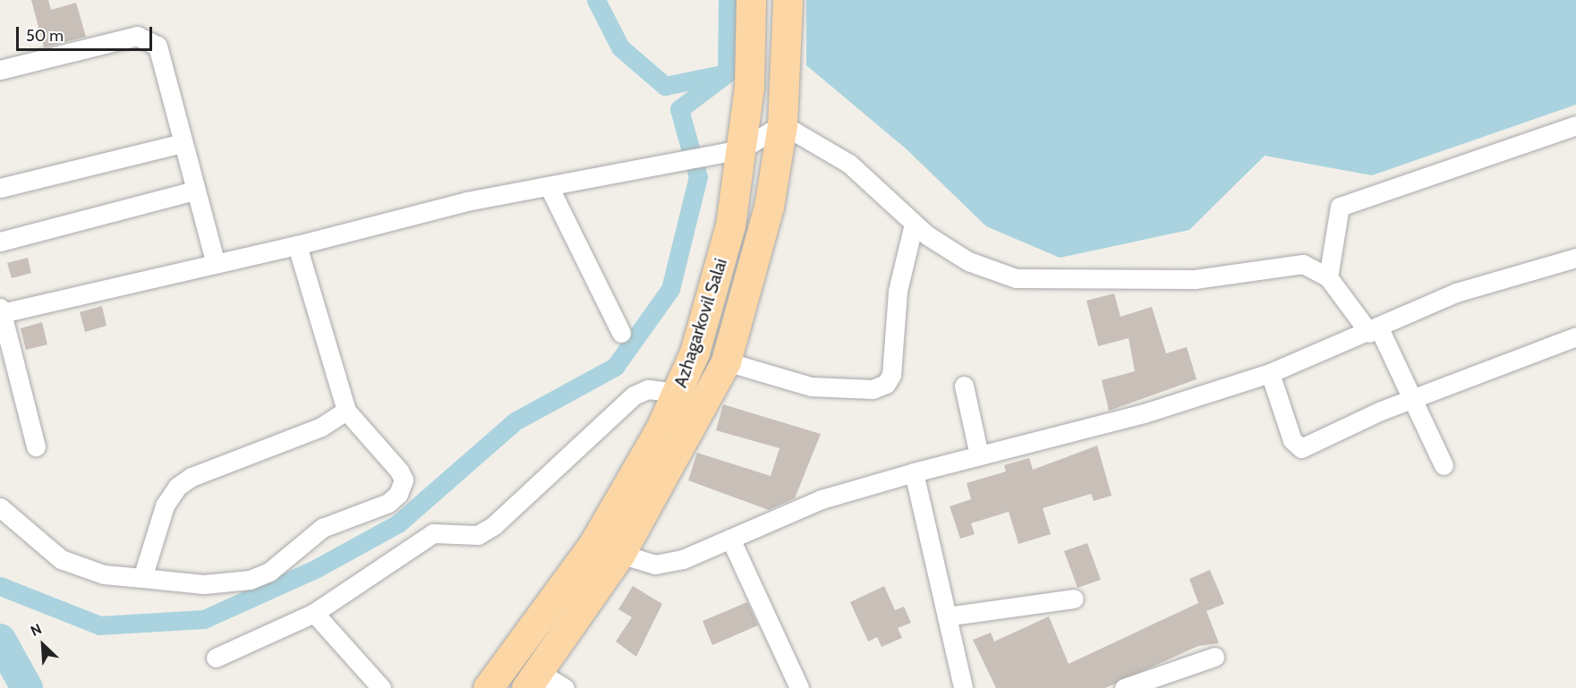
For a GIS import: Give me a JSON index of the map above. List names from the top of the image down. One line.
{"streets":{"main road":["Azhagarkovil Salai"]},"scale_bar":"50 m","north":"top left"}
